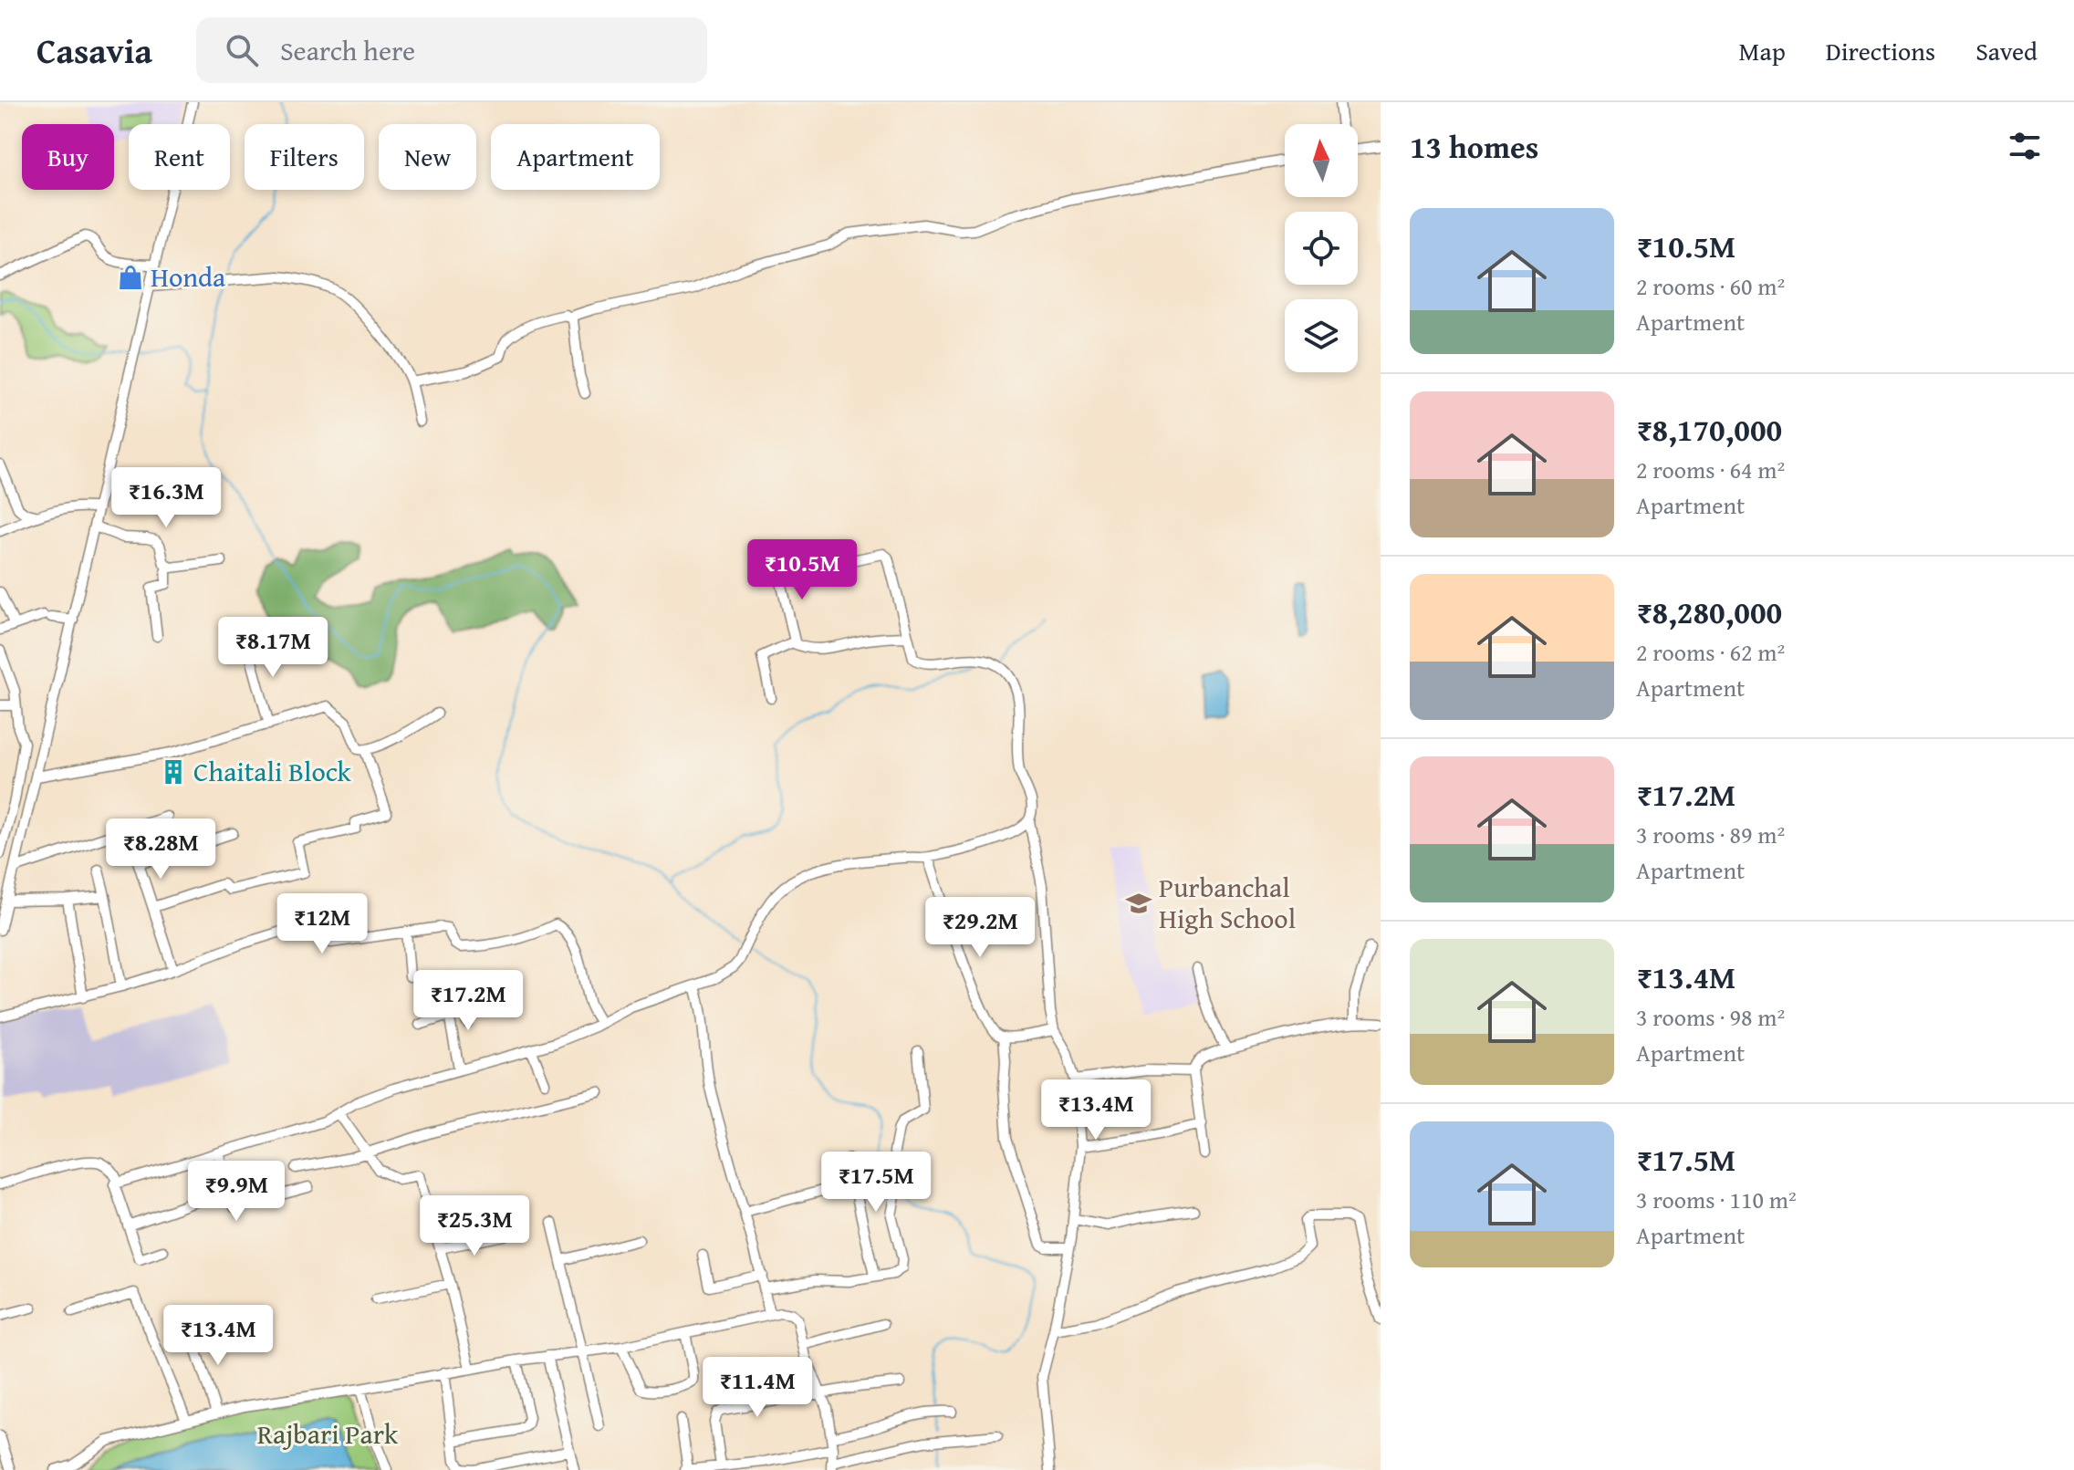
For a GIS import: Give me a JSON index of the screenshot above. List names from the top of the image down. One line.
{"parks":["Rajbari Park"],"places":{"shop":["Honda"],"building":["Chaitali Block"],"school or university":["Purbanchal High School"]},"north":"top","page":{"header":"Casavia","search":"Search here","nav":["Map","Directions","Saved"],"heading":"13 homes","chip":["Buy","Rent","Filters","New","Apartment"],"list":[{"name":"₹10.5M","note":"2 rooms · 60 m² · Apartment"},{"name":"₹8,170,000","note":"2 rooms · 64 m² · Apartment"},{"name":"₹8,280,000","note":"2 rooms · 62 m² · Apartment"},{"name":"₹17.2M","note":"3 rooms · 89 m² · Apartment"},{"name":"₹13.4M","note":"3 rooms · 98 m² · Apartment"},{"name":"₹17.5M","note":"3 rooms · 110 m² · Apartment"}],"price":["₹16.3M","₹10.5M","₹8.17M","₹8.28M","₹12M","₹29.2M","₹17.2M","₹13.4M","₹17.5M","₹9.9M","₹25.3M","₹13.4M","₹11.4M"]}}
